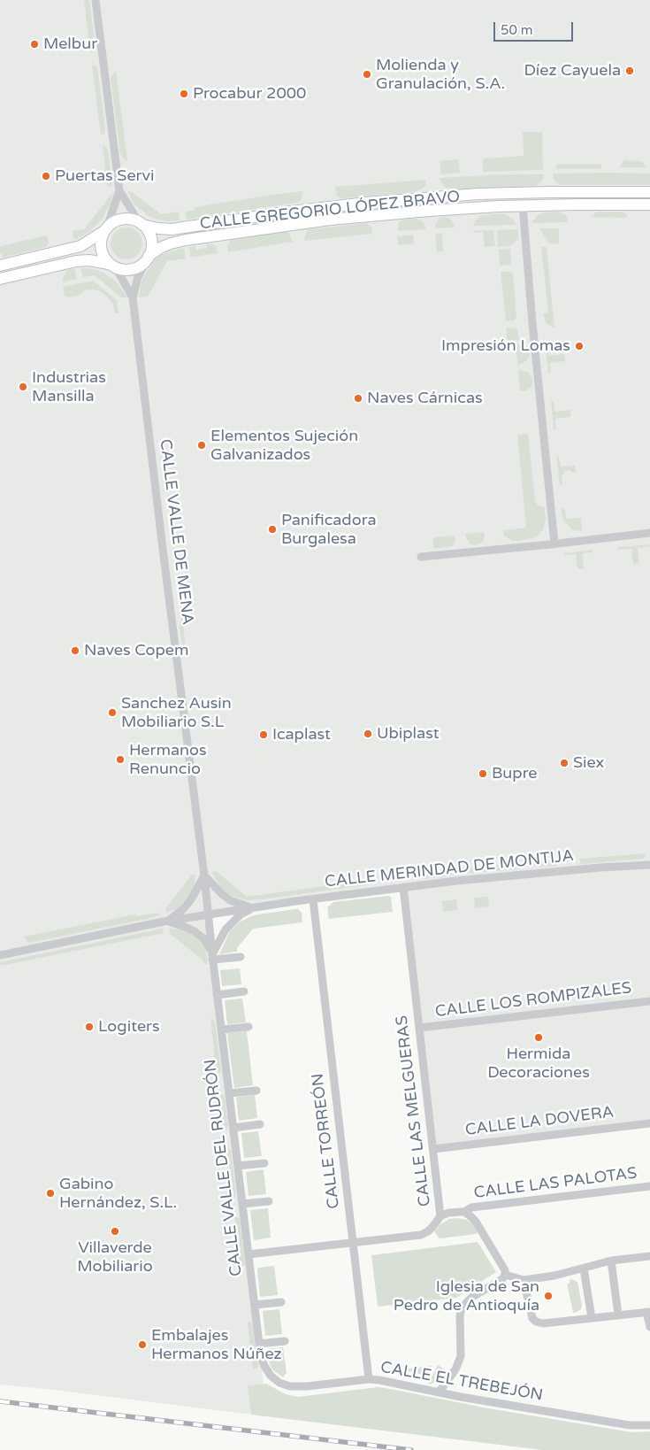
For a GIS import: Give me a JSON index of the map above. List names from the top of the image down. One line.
{"streets":{"main road":["CALLE GREGORIO LÓPEZ BRAVO"],"street":["CALLE VALLE DE MENA","CALLE MERINDAD DE MONTIJA","CALLE LOS ROMPIZALES","CALLE LAS MELGUERAS","CALLE LA DOVERA","CALLE TORREÓN","CALLE VALLE DEL RUDRÓN","CALLE LAS PALOTAS","CALLE EL TREBEJÓN"]},"crossings":[["CALLE GREGORIO LÓPEZ BRAVO","CALLE VALLE DE MENA"],["CALLE VALLE DE MENA","CALLE MERINDAD DE MONTIJA"],["CALLE VALLE DE MENA","CALLE VALLE DEL RUDRÓN"],["CALLE MERINDAD DE MONTIJA","CALLE LAS MELGUERAS"],["CALLE MERINDAD DE MONTIJA","CALLE TORREÓN"],["CALLE MERINDAD DE MONTIJA","CALLE VALLE DEL RUDRÓN"],["CALLE LOS ROMPIZALES","CALLE LAS MELGUERAS"],["CALLE LAS MELGUERAS","CALLE LA DOVERA"],["CALLE LAS MELGUERAS","CALLE LAS PALOTAS"],["CALLE TORREÓN","CALLE EL TREBEJÓN"],["CALLE VALLE DEL RUDRÓN","CALLE EL TREBEJÓN"]],"places":["Melbur","Díez Cayuela","Molienda y Granulación, S.A.","Procabur 2000","Puertas Servi","Impresión Lomas","Industrias Mansilla","Naves Cárnicas","Elementos Sujeción Galvanizados","Panificadora Burgalesa","Naves Copem","Sanchez Ausin Mobiliario S.L","Ubiplast","Icaplast","Hermanos Renuncio","Siex","Bupre","Logiters","Hermida Decoraciones","Gabino Hernández, S.L.","Villaverde Mobiliario","Iglesia de San Pedro de Antioquía","Embalajes Hermanos Núñez"],"scale_bar":"50 m"}
